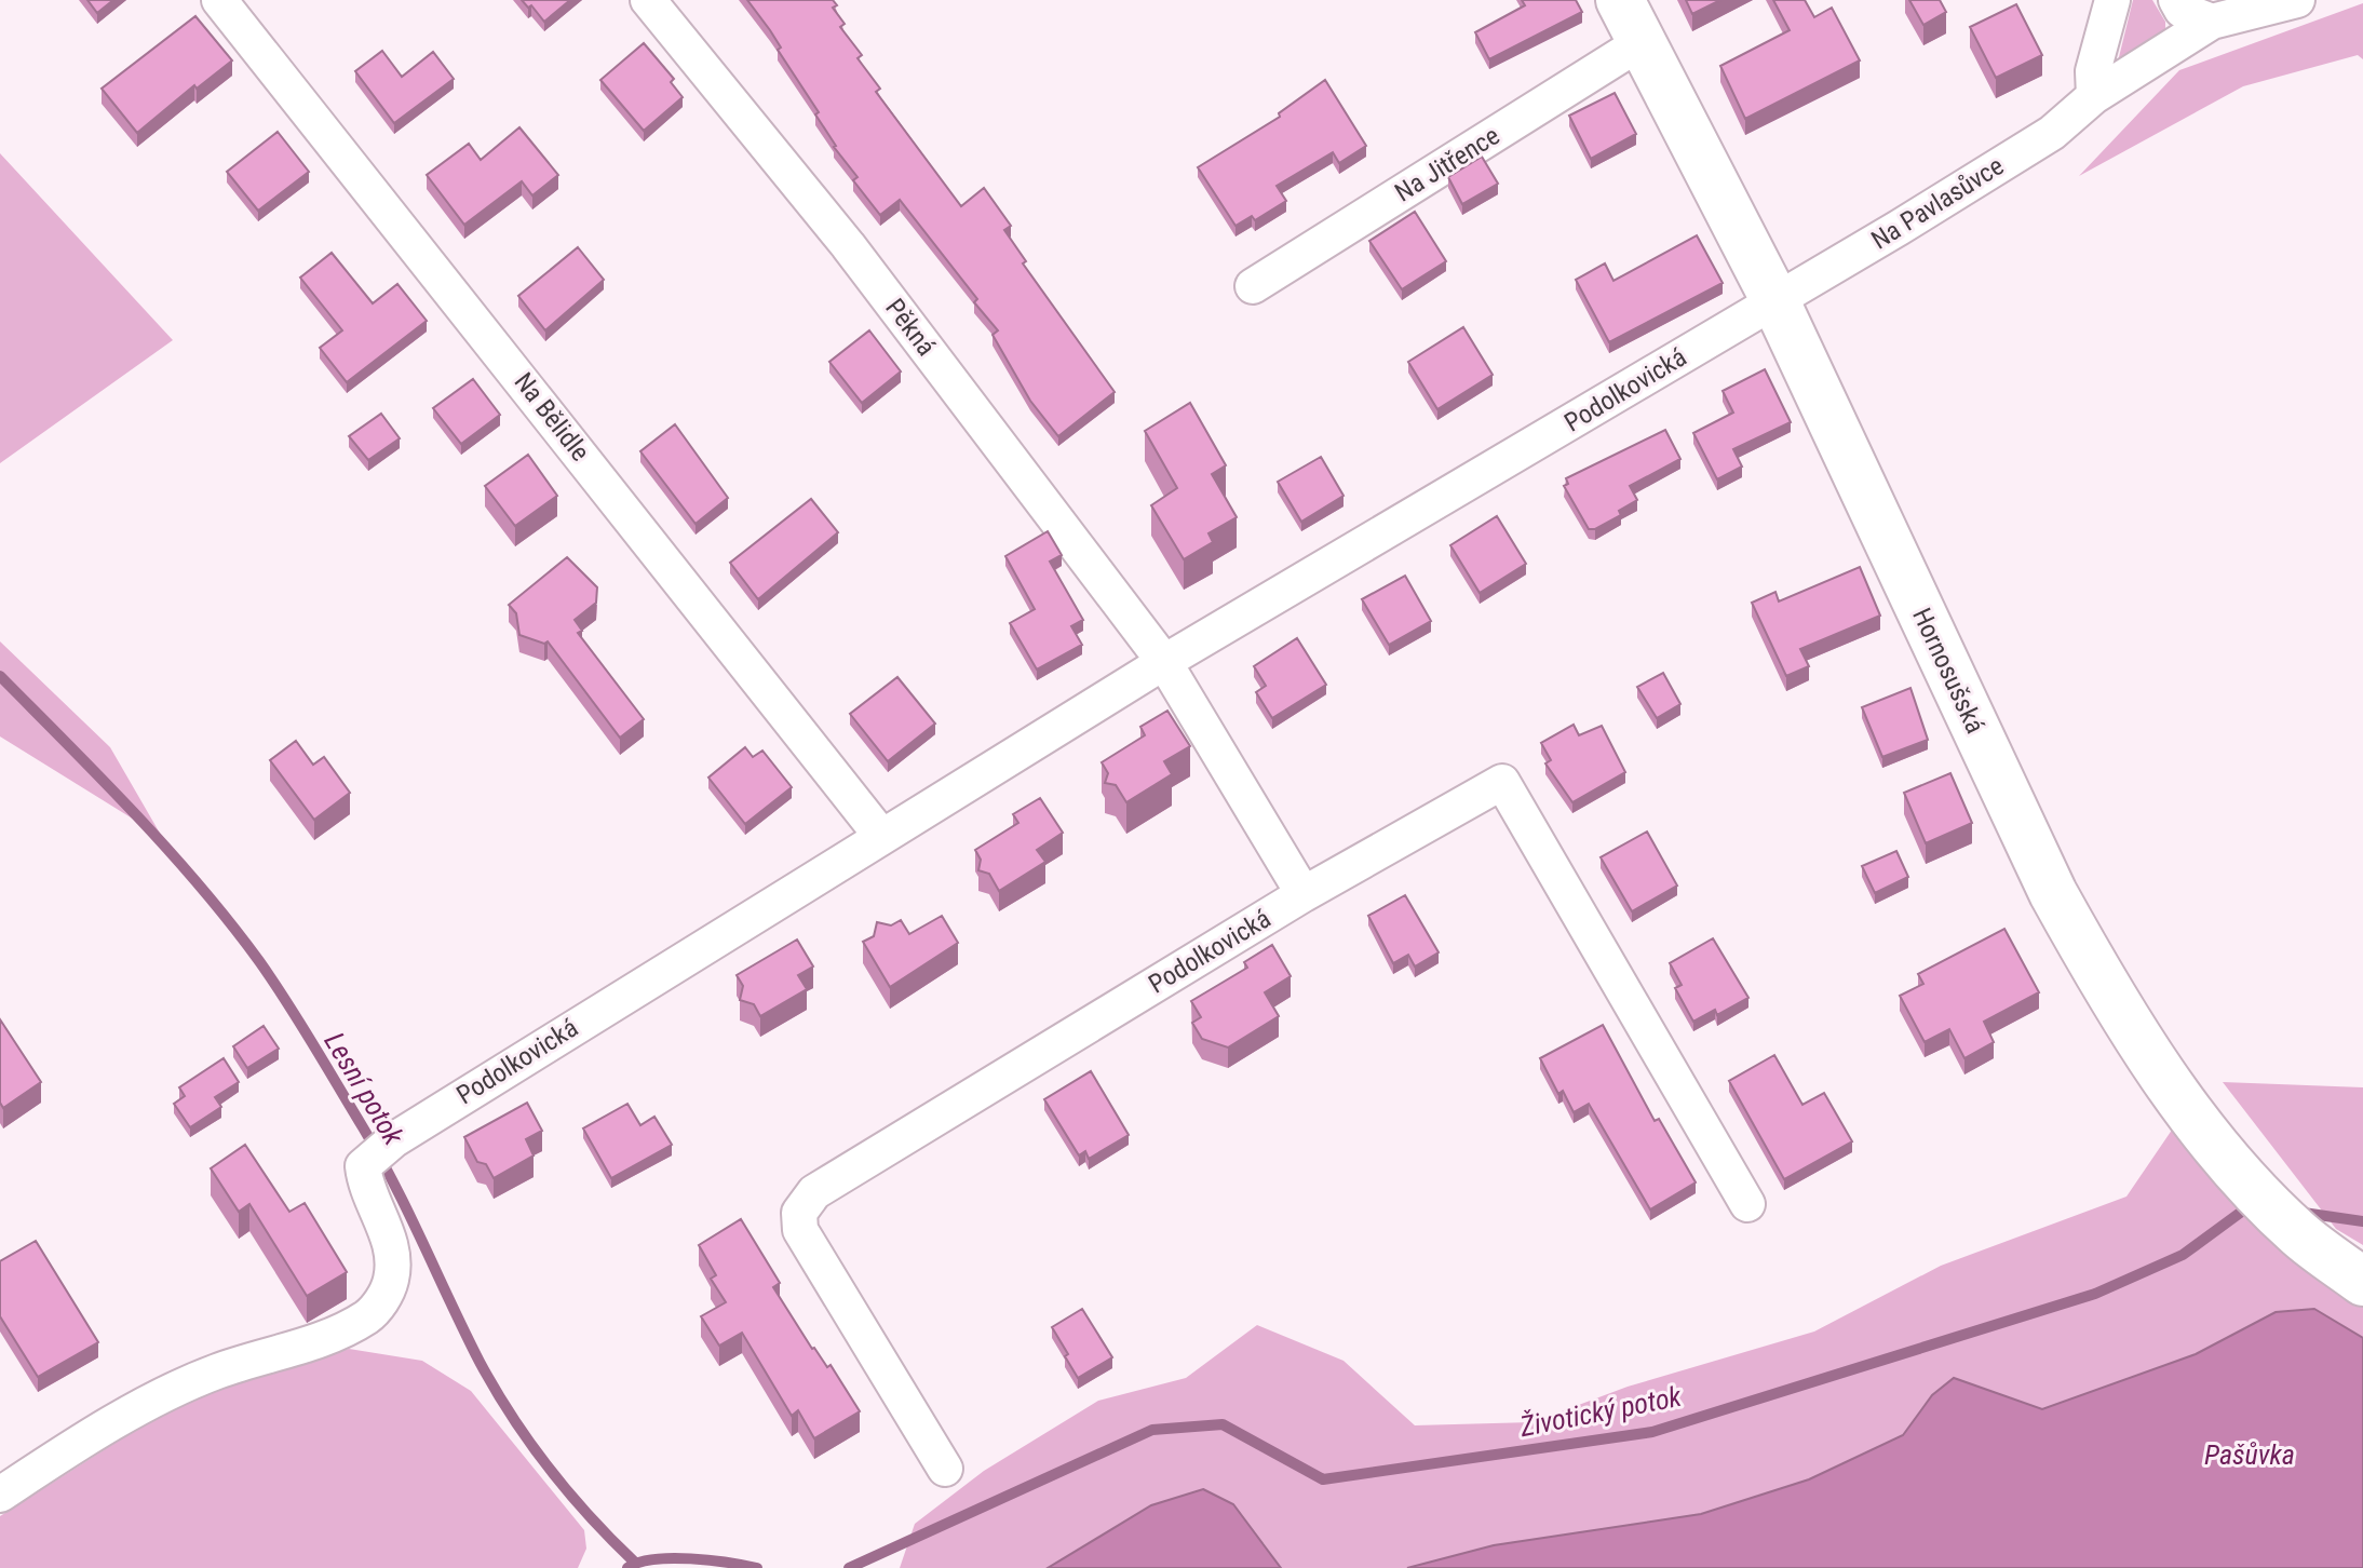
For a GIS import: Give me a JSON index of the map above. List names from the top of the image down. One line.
{"streets":{"street":["Na Jitřence","Na Pavlasůvce","Pěkná","Podolkovická","Na Bělidle","Hornosušská"]},"crossings":[["Na Jitřence","Hornosušská"],["Na Pavlasůvce","Podolkovická"],["Na Pavlasůvce","Hornosušská"],["Pěkná","Podolkovická"],["Podolkovická","Na Bělidle"],["Podolkovická","Hornosušská"]],"water":["Lesní potok","Životický potok","Pašůvka"]}
